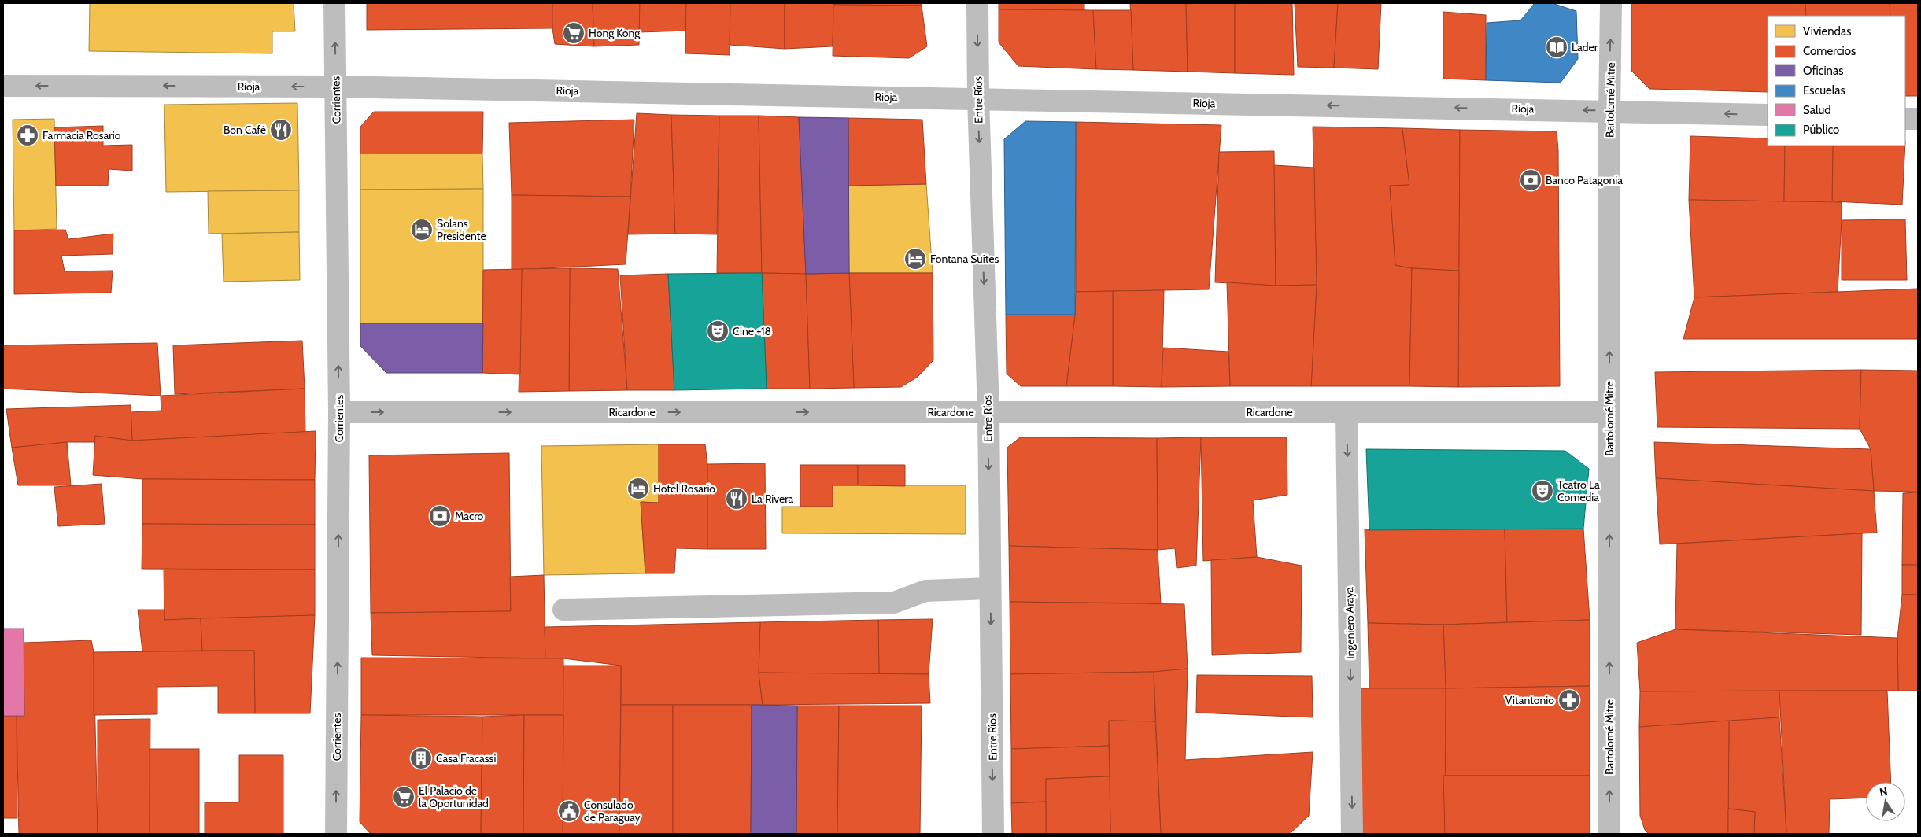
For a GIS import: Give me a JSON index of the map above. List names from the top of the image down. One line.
{"streets":{"street":["Rioja","Corrientes","Entre Ríos","Bartolomé Mitre","Ricardone","Ingeniero Araya"]},"crossings":[["Rioja","Corrientes"],["Rioja","Entre Ríos"],["Rioja","Bartolomé Mitre"],["Corrientes","Ricardone"],["Entre Ríos","Ricardone"],["Bartolomé Mitre","Ricardone"],["Ricardone","Ingeniero Araya"]],"one_way":["Rioja","Corrientes","Entre Ríos","Bartolomé Mitre","Ingeniero Araya"],"places":{"supermarket":["Hong Kong","El Palacio de la Oportunidad"],"library":["Lader"],"restaurant":["Bon Café","La Rivera"],"pharmacy":["Farmacia Rosario","Vitantonio"],"bank":["Banco Patagonia","Macro"],"hotel":["Solans Presidente","Fontana Suites","Hotel Rosario"],"theatre":["Cine +18","Teatro La Comedia"],"building":["Casa Fracassi"],"public building":["Consulado de Paraguay"]},"legend":["Viviendas","Comercios","Oficinas","Escuelas","Salud","Público"],"north":"top"}
